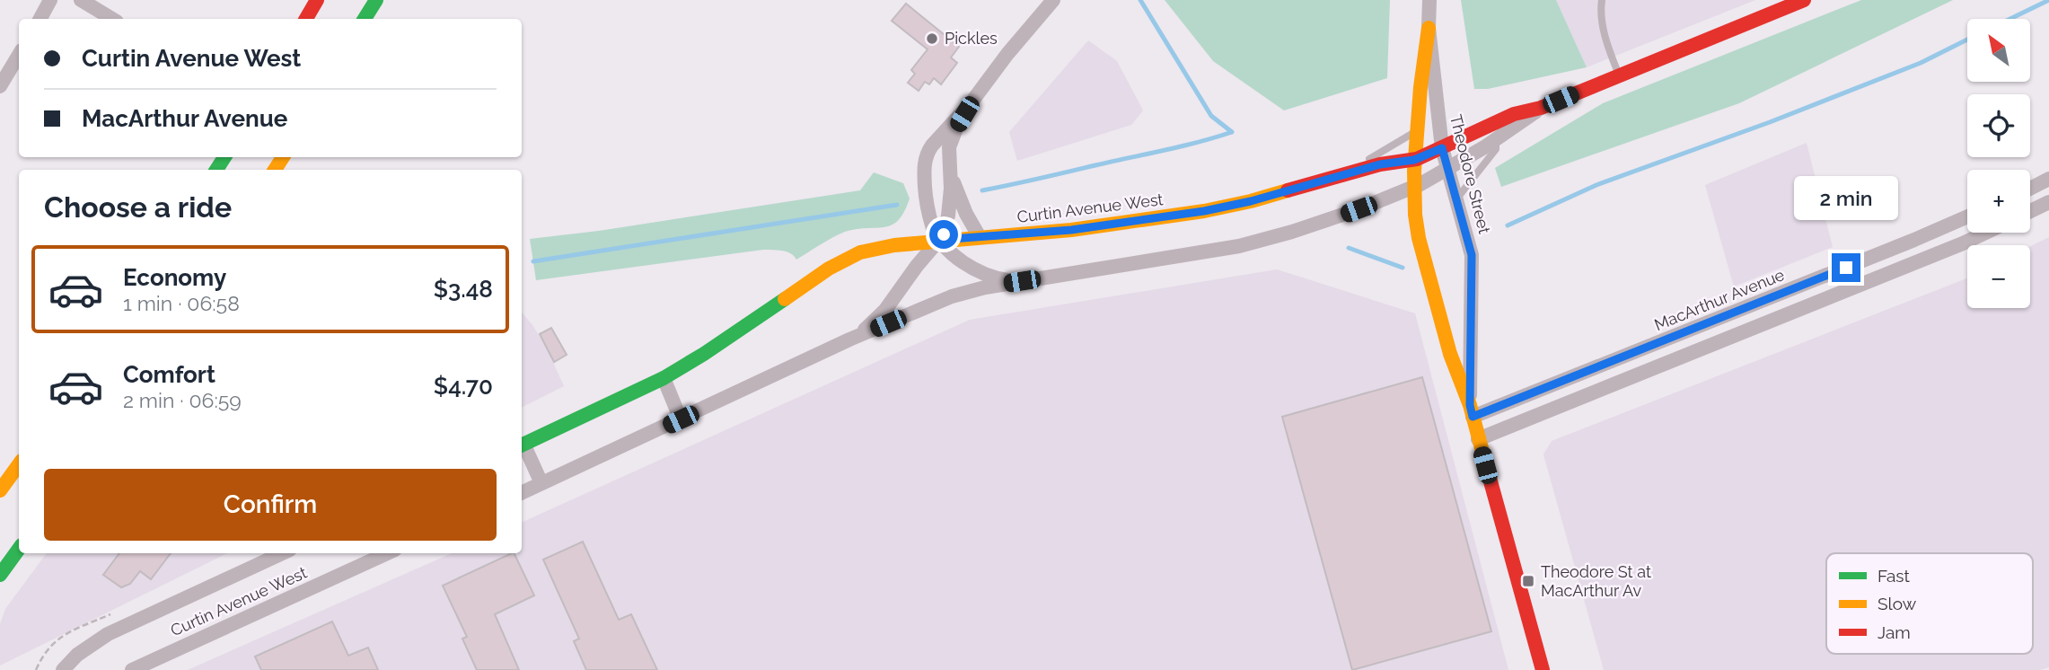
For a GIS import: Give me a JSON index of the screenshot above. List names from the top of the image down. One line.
{"streets":{"main road":["Theodore Street","Curtin Avenue West"],"street":["MacArthur Avenue"]},"crossings":[["Theodore Street","Curtin Avenue West"],["Theodore Street","MacArthur Avenue"]],"places":{"other":["Pickles"],"transit":["Theodore St at MacArthur Av"]},"legend":["Fast","Slow","Jam"],"north":"top left","page":{"map_buttons":["+","−"],"banner":["Curtin Avenue West","MacArthur Avenue"],"heading":"Choose a ride","bubble":"2 min","list":[{"name":"Economy","note":"1 min · 06:58","value":"$3.48"},{"name":"Comfort","note":"2 min · 06:59","value":"$4.70"}],"buttons":"Confirm"}}
